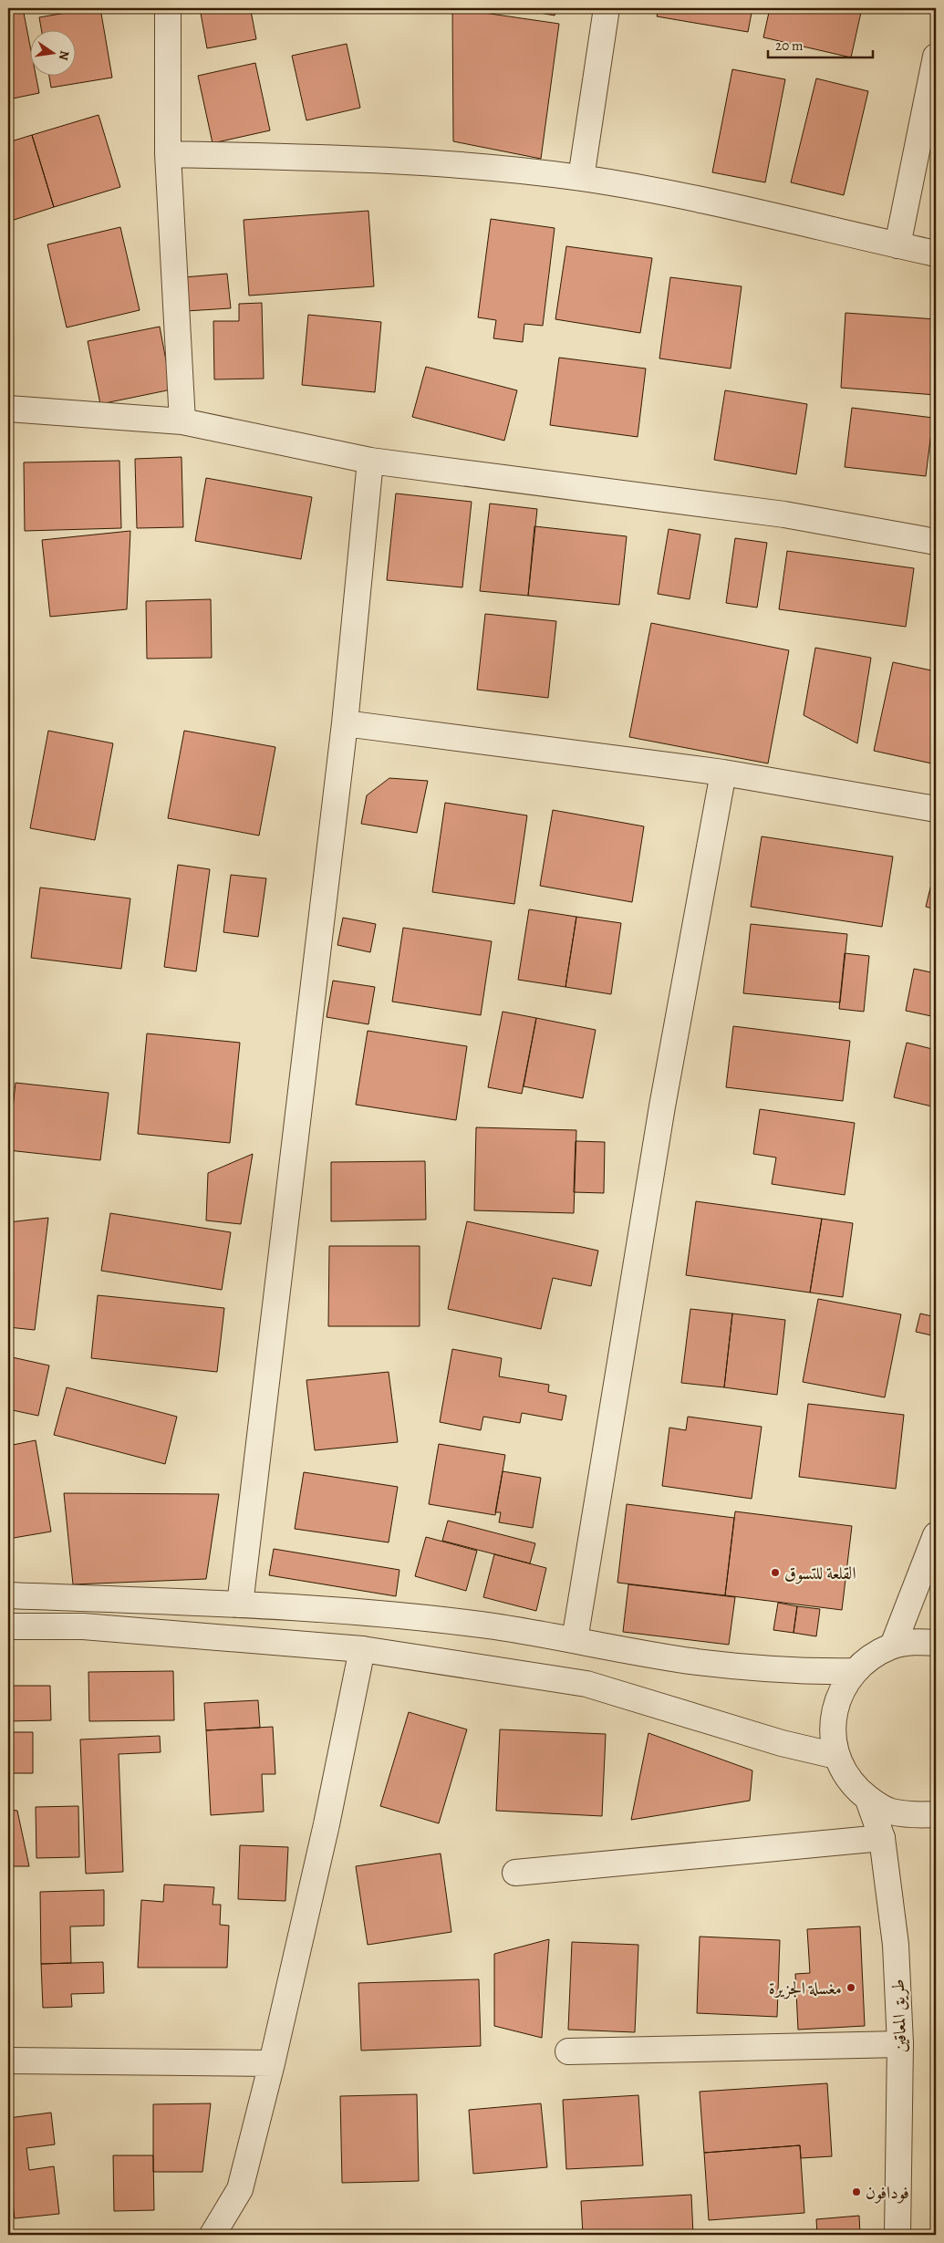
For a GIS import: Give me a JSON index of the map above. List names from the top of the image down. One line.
{"streets":{"street":["طريق المعاقين"]},"places":["القلعة للتسوق","مغسلة الجزيرة","فودافون"],"scale_bar":"20 m","north":"right"}
